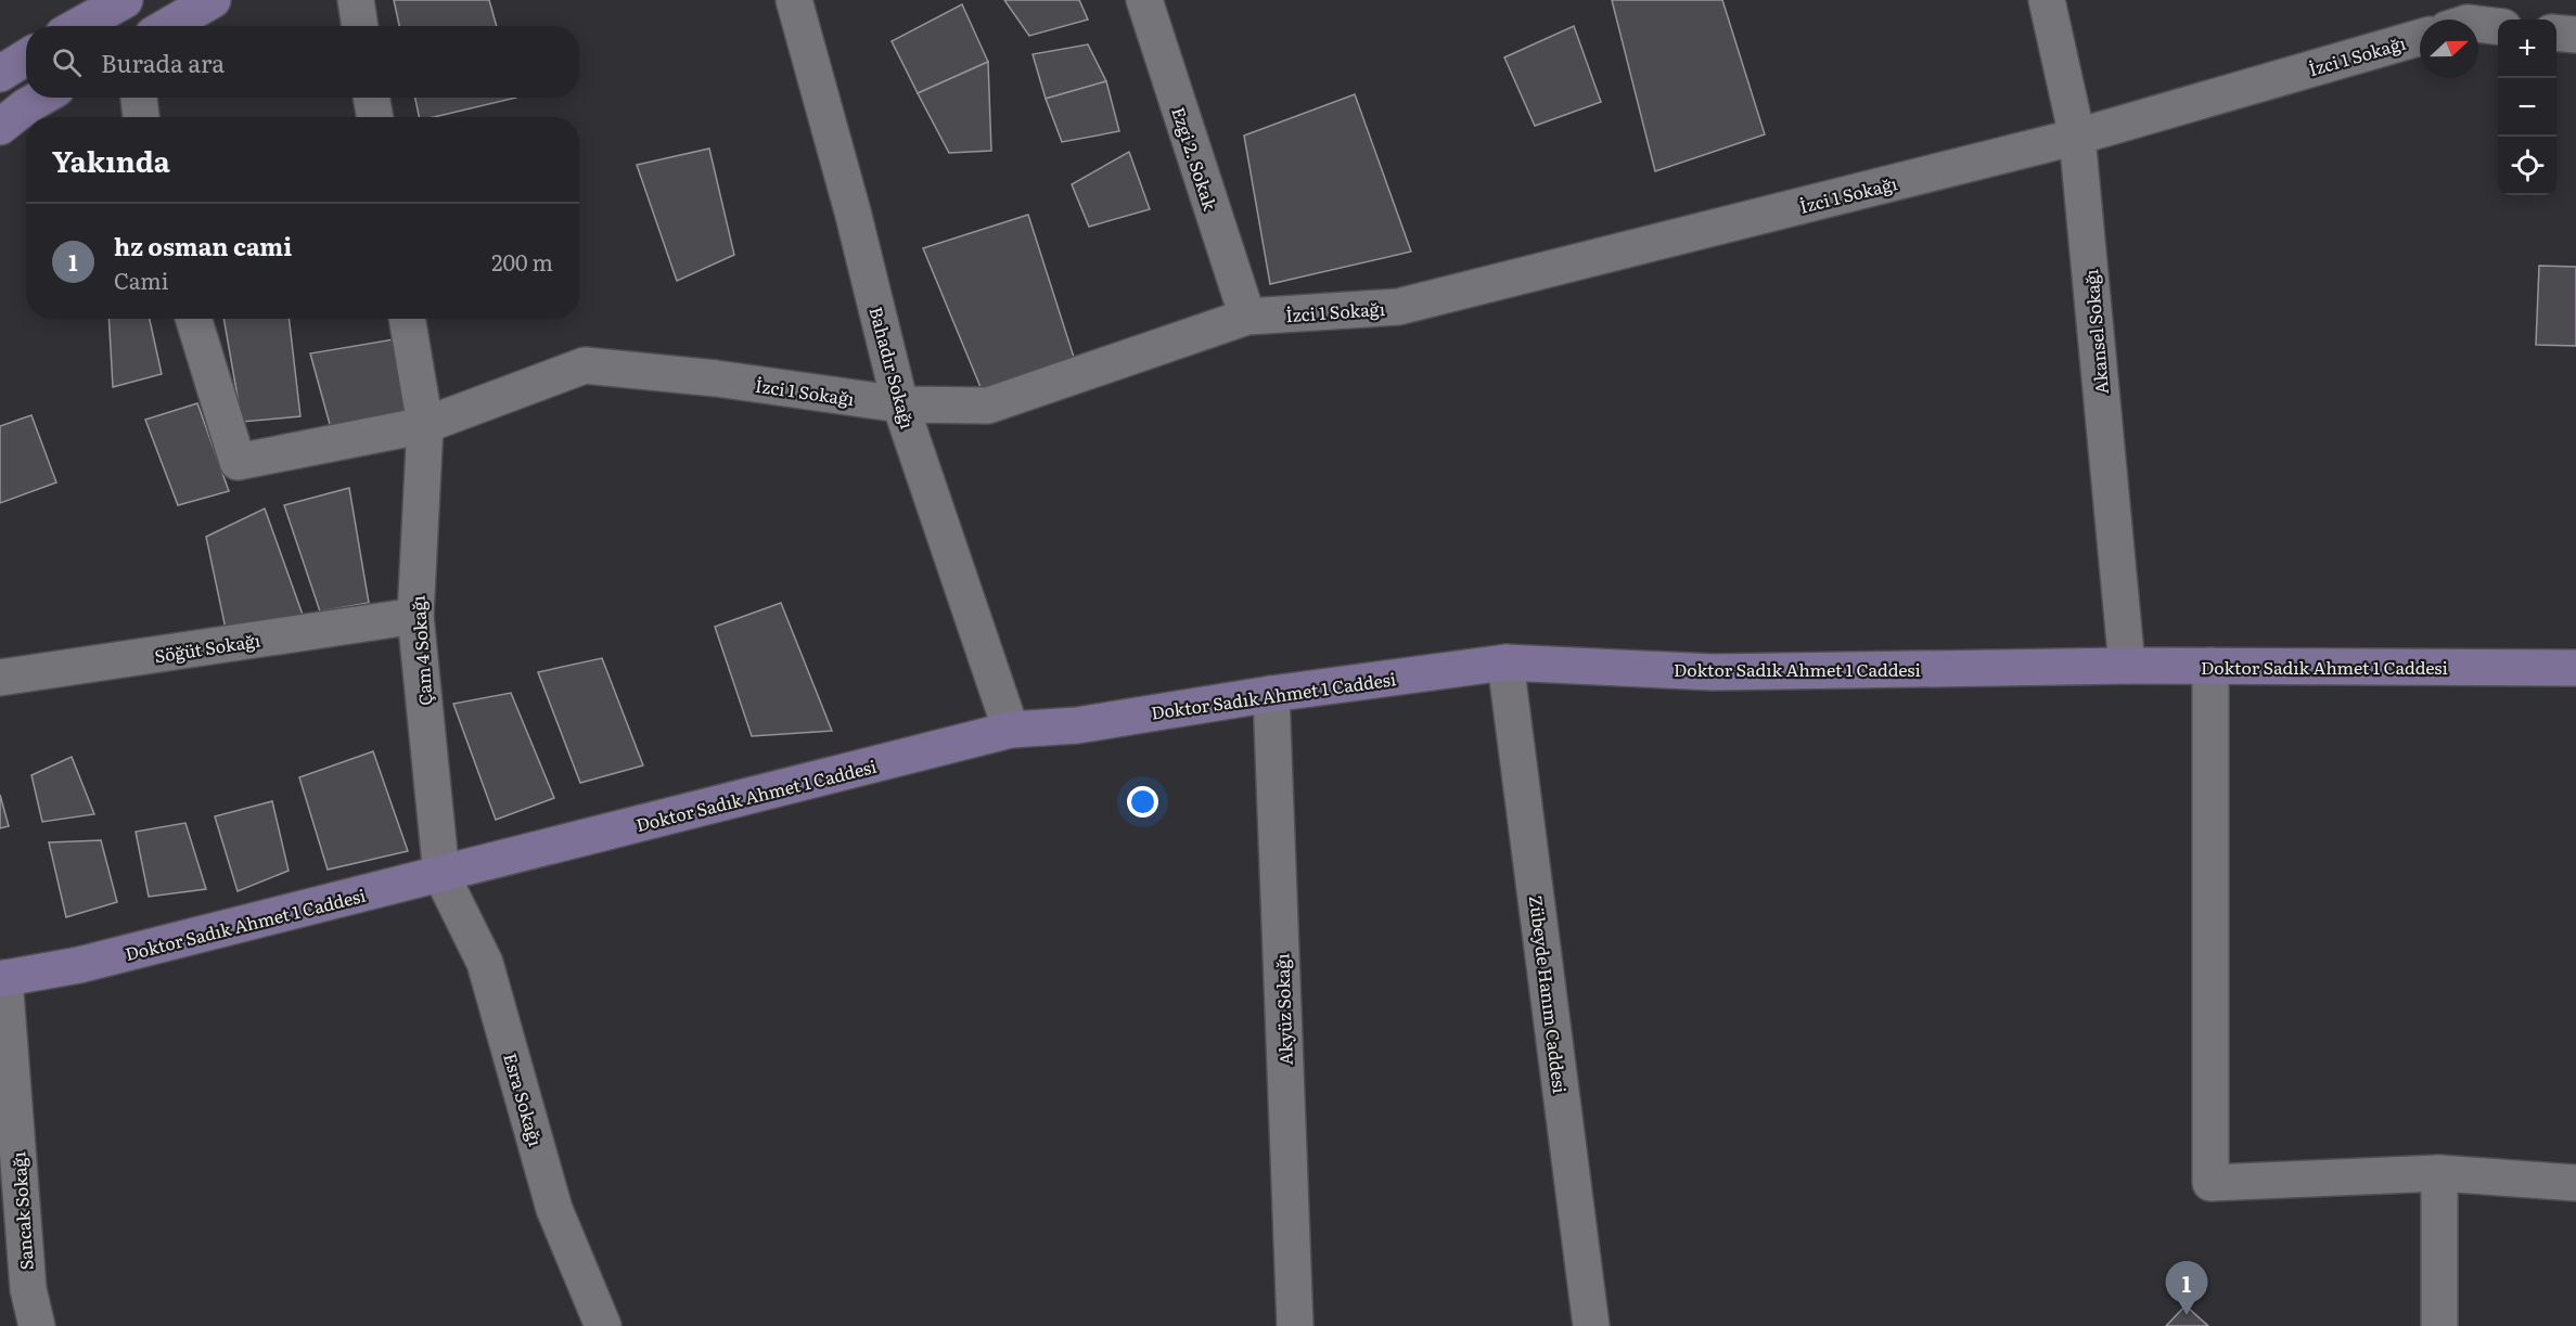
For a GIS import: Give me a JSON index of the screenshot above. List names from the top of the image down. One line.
{"streets":{"street":["İzci 1 Sokağı","Ezgi 2. Sokak","Akansel Sokağı","Bahadır Sokağı","Söğüt Sokağı","Çam 4 Sokağı","Doktor Sadık Ahmet 1 Caddesi","Zübeyde Hanım Caddesi","Akyüz Sokağı","Esra Sokağı","Sancak Sokağı"]},"crossings":[["İzci 1 Sokağı","Ezgi 2. Sokak"],["İzci 1 Sokağı","Akansel Sokağı"],["İzci 1 Sokağı","Bahadır Sokağı"],["İzci 1 Sokağı","Çam 4 Sokağı"],["Akansel Sokağı","Doktor Sadık Ahmet 1 Caddesi"],["Bahadır Sokağı","Doktor Sadık Ahmet 1 Caddesi"],["Söğüt Sokağı","Çam 4 Sokağı"],["Çam 4 Sokağı","Doktor Sadık Ahmet 1 Caddesi"],["Çam 4 Sokağı","Esra Sokağı"],["Doktor Sadık Ahmet 1 Caddesi","Zübeyde Hanım Caddesi"],["Doktor Sadık Ahmet 1 Caddesi","Akyüz Sokağı"],["Doktor Sadık Ahmet 1 Caddesi","Esra Sokağı"],["Doktor Sadık Ahmet 1 Caddesi","Sancak Sokağı"]],"north":"right","page":{"map_buttons":["+","−"],"search":"Burada ara","heading":"Yakında","list":[{"mark":"1","name":"hz osman cami","note":"Cami","value":"200 m"}],"pins":"1"}}
